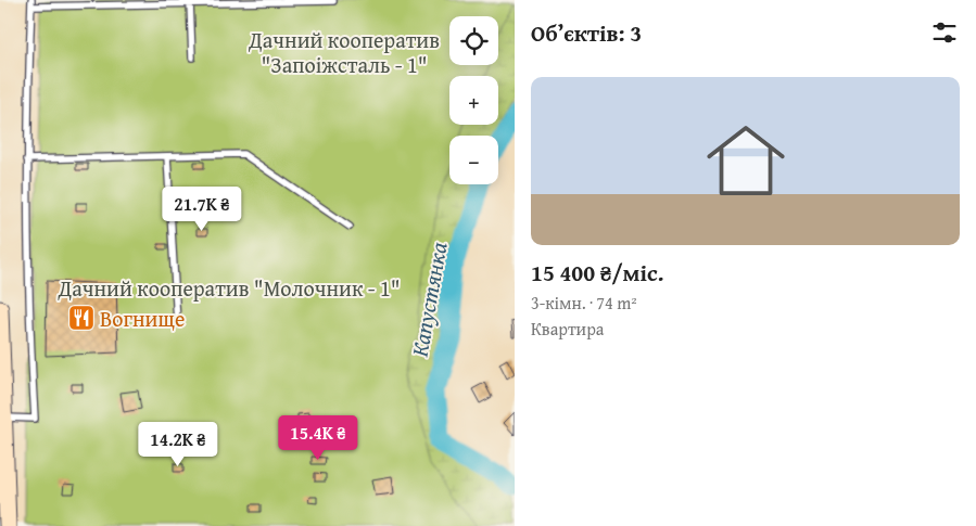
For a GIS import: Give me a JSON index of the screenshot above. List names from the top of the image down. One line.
{"water":["Капустянка"],"parks":["Дачний кооператив \"Запоіжсталь - 1\"","Дачний кооператив \"Молочник - 1\""],"places":{"restaurant":["Вогнище"]},"page":{"heading":"Об’єктів: 3","map_buttons":["+","−"],"list":[{"name":"15 400 ₴/міс.","note":"3-кімн. · 74 m² · Квартира"}],"price":["21.7K ₴","15.4K ₴","14.2K ₴"]}}
